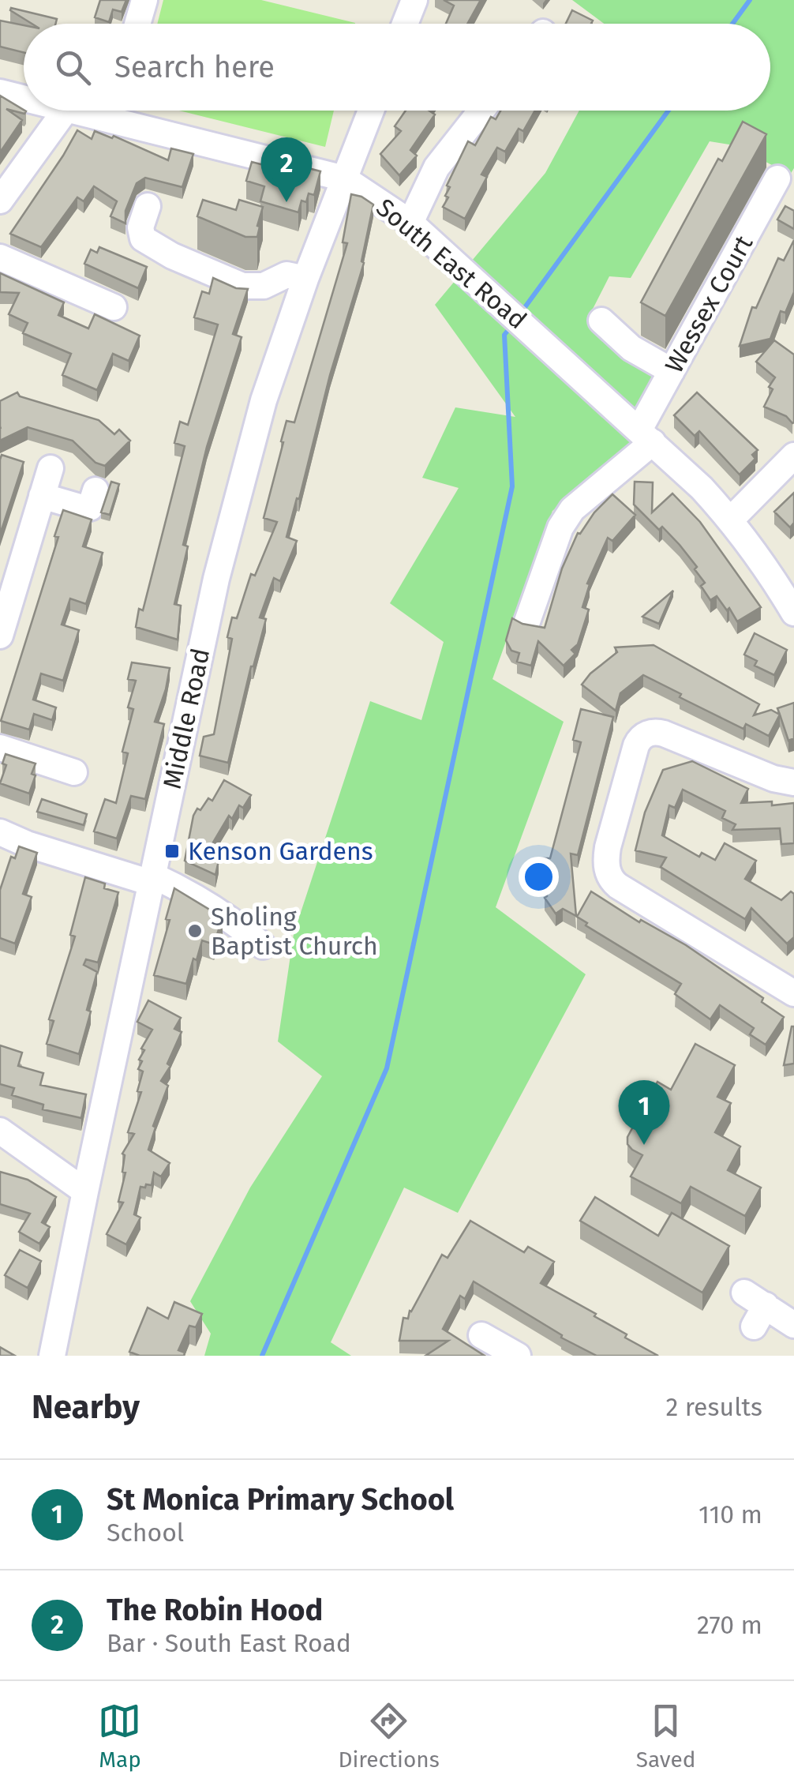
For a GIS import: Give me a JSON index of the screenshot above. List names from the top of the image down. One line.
{"streets":{"street":["South East Road","Wessex Court","Middle Road"]},"crossings":[["South East Road","Wessex Court"],["South East Road","Middle Road"]],"places":{"transit":["Kenson Gardens"],"other":["Sholing Baptist Church"]},"page":{"search":"Search here","pins":["2","1"],"heading":["Nearby","2 results"],"list":[{"mark":"1","name":"St Monica Primary School","note":"School","value":"110 m"},{"mark":"2","name":"The Robin Hood","note":"Bar · South East Road","value":"270 m"}],"nav":["Map","Directions","Saved"]}}
